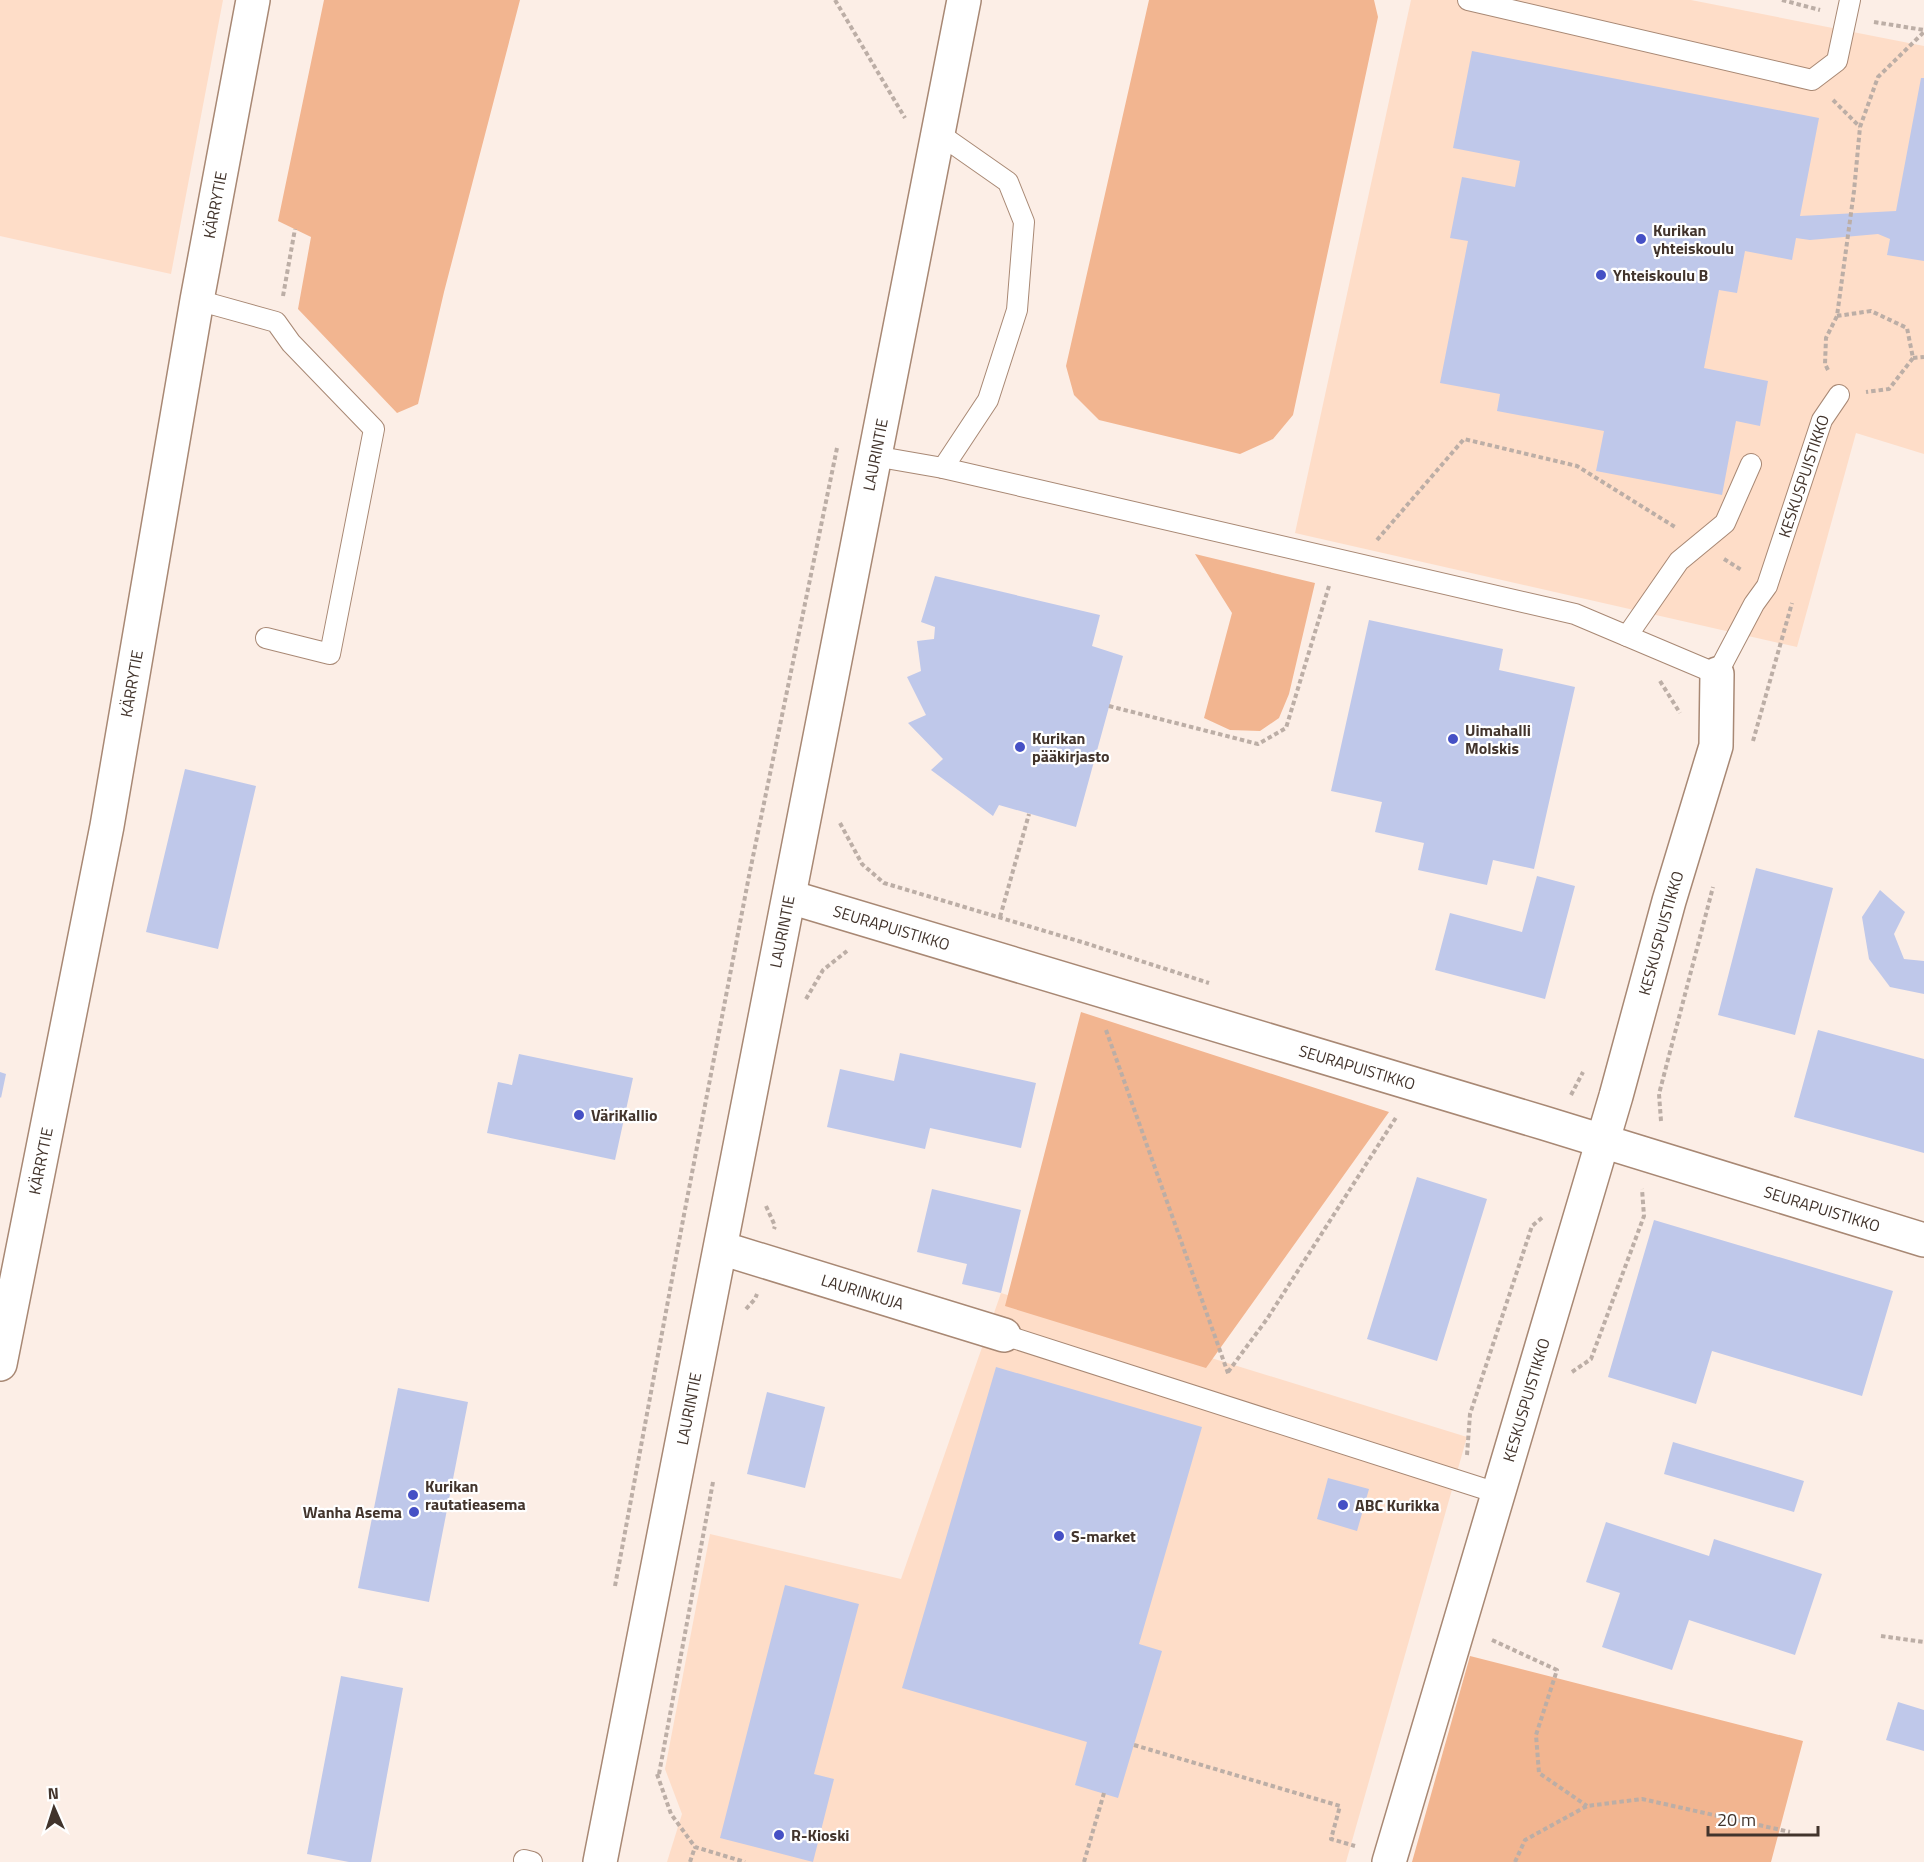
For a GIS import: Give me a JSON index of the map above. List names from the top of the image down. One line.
{"streets":{"street":["KÄRRYTIE","LAURINTIE","KESKUSPUISTIKKO","SEURAPUISTIKKO","LAURINKUJA"]},"crossings":[["LAURINTIE","SEURAPUISTIKKO"],["LAURINTIE","LAURINKUJA"],["KESKUSPUISTIKKO","SEURAPUISTIKKO"]],"places":["Kurikan yhteiskoulu","Yhteiskoulu B","Uimahalli Molskis","Kurikan pääkirjasto","VäriKallio","Kurikan rautatieasema","ABC Kurikka","Wanha Asema","S-market","R-Kioski"],"scale_bar":"20 m","north":"top"}
